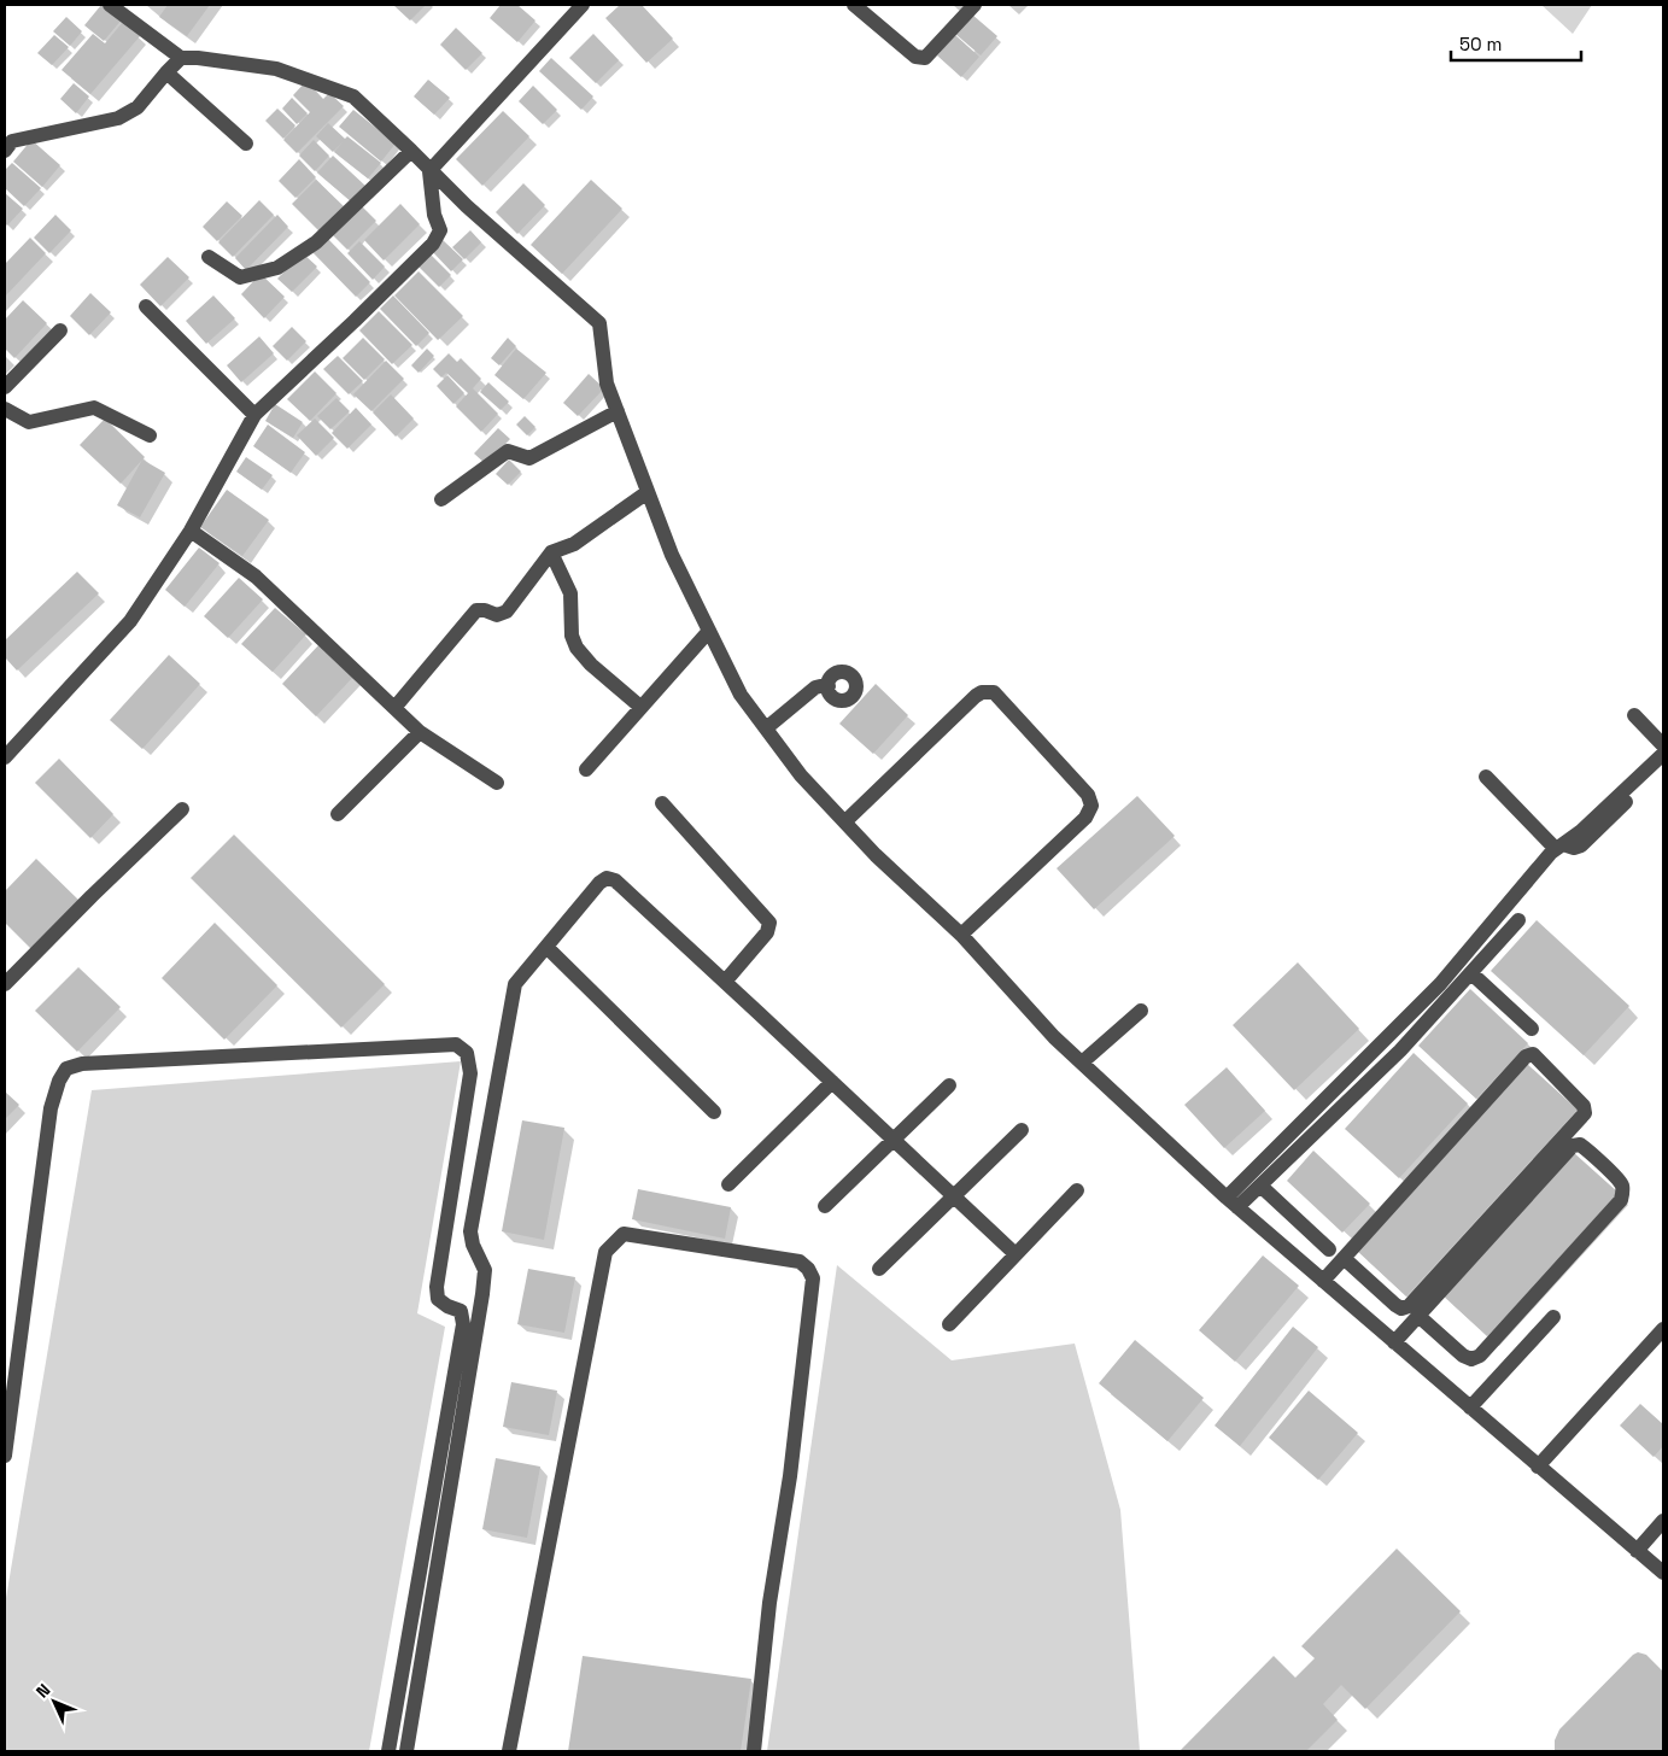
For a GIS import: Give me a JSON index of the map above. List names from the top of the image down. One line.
{"scale_bar":"50 m","north":"top left"}
